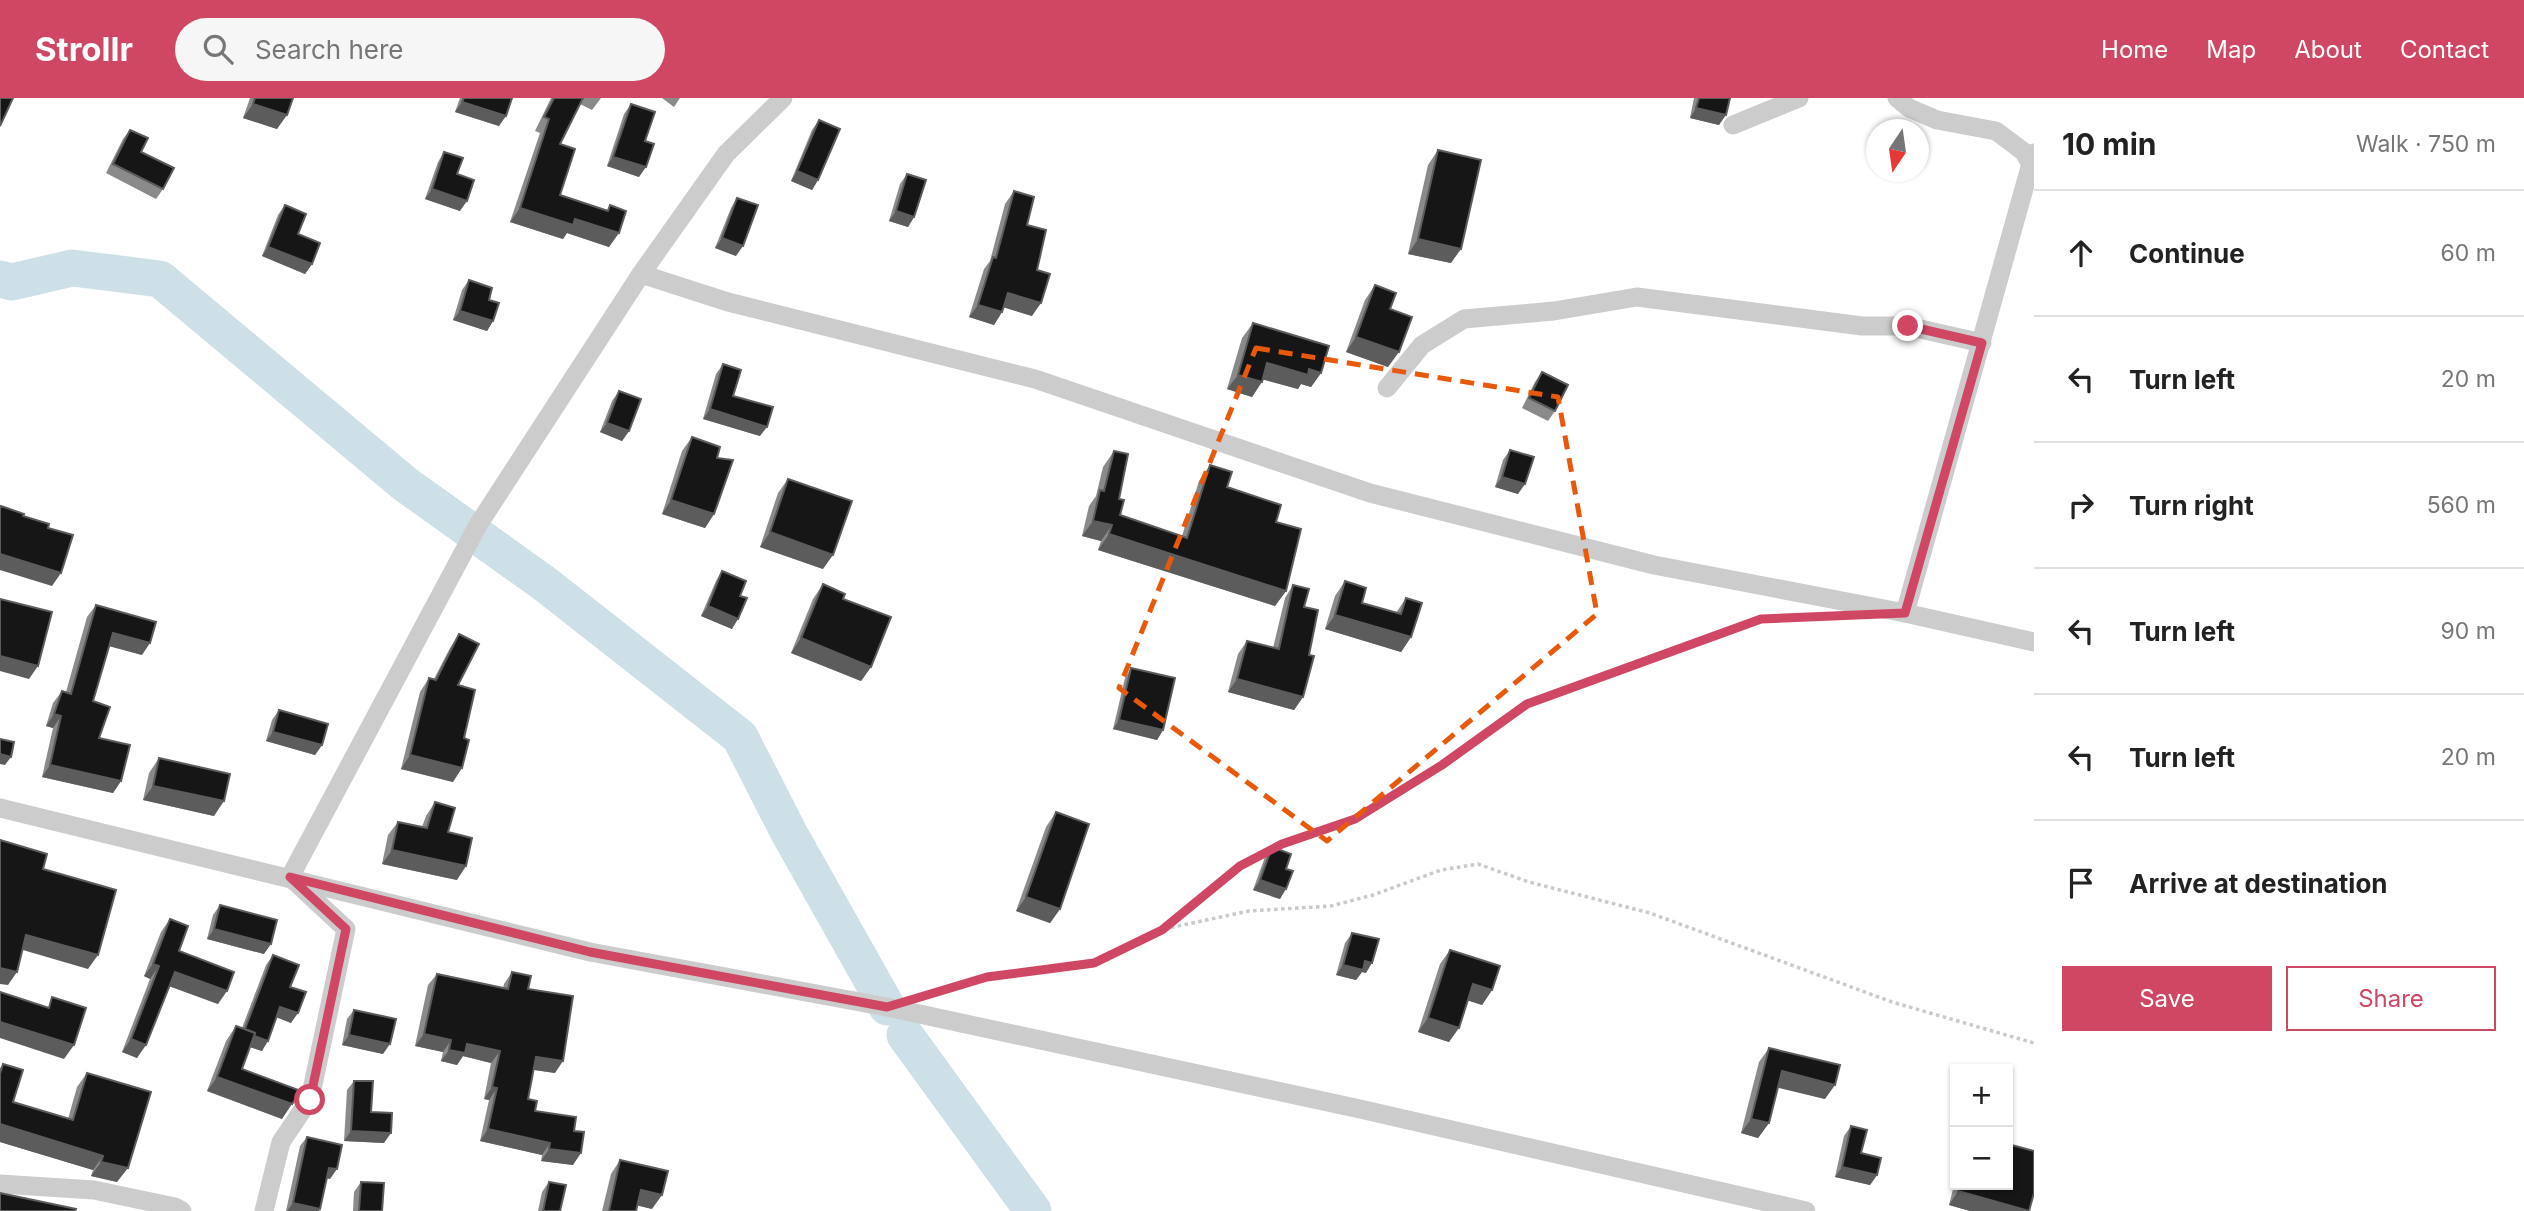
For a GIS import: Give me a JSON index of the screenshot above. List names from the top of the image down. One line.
{"north":"bottom","page":{"header":"Strollr","search":"Search here","nav":["Home","Map","About","Contact"],"heading":["10 min","Walk · 750 m"],"list":[["Continue","60 m"],["Turn left","20 m"],["Turn right","560 m"],["Turn left","90 m"],["Turn left","20 m"],"Arrive at destination"],"buttons":["Save","Share"],"map_buttons":["+","−"]}}
